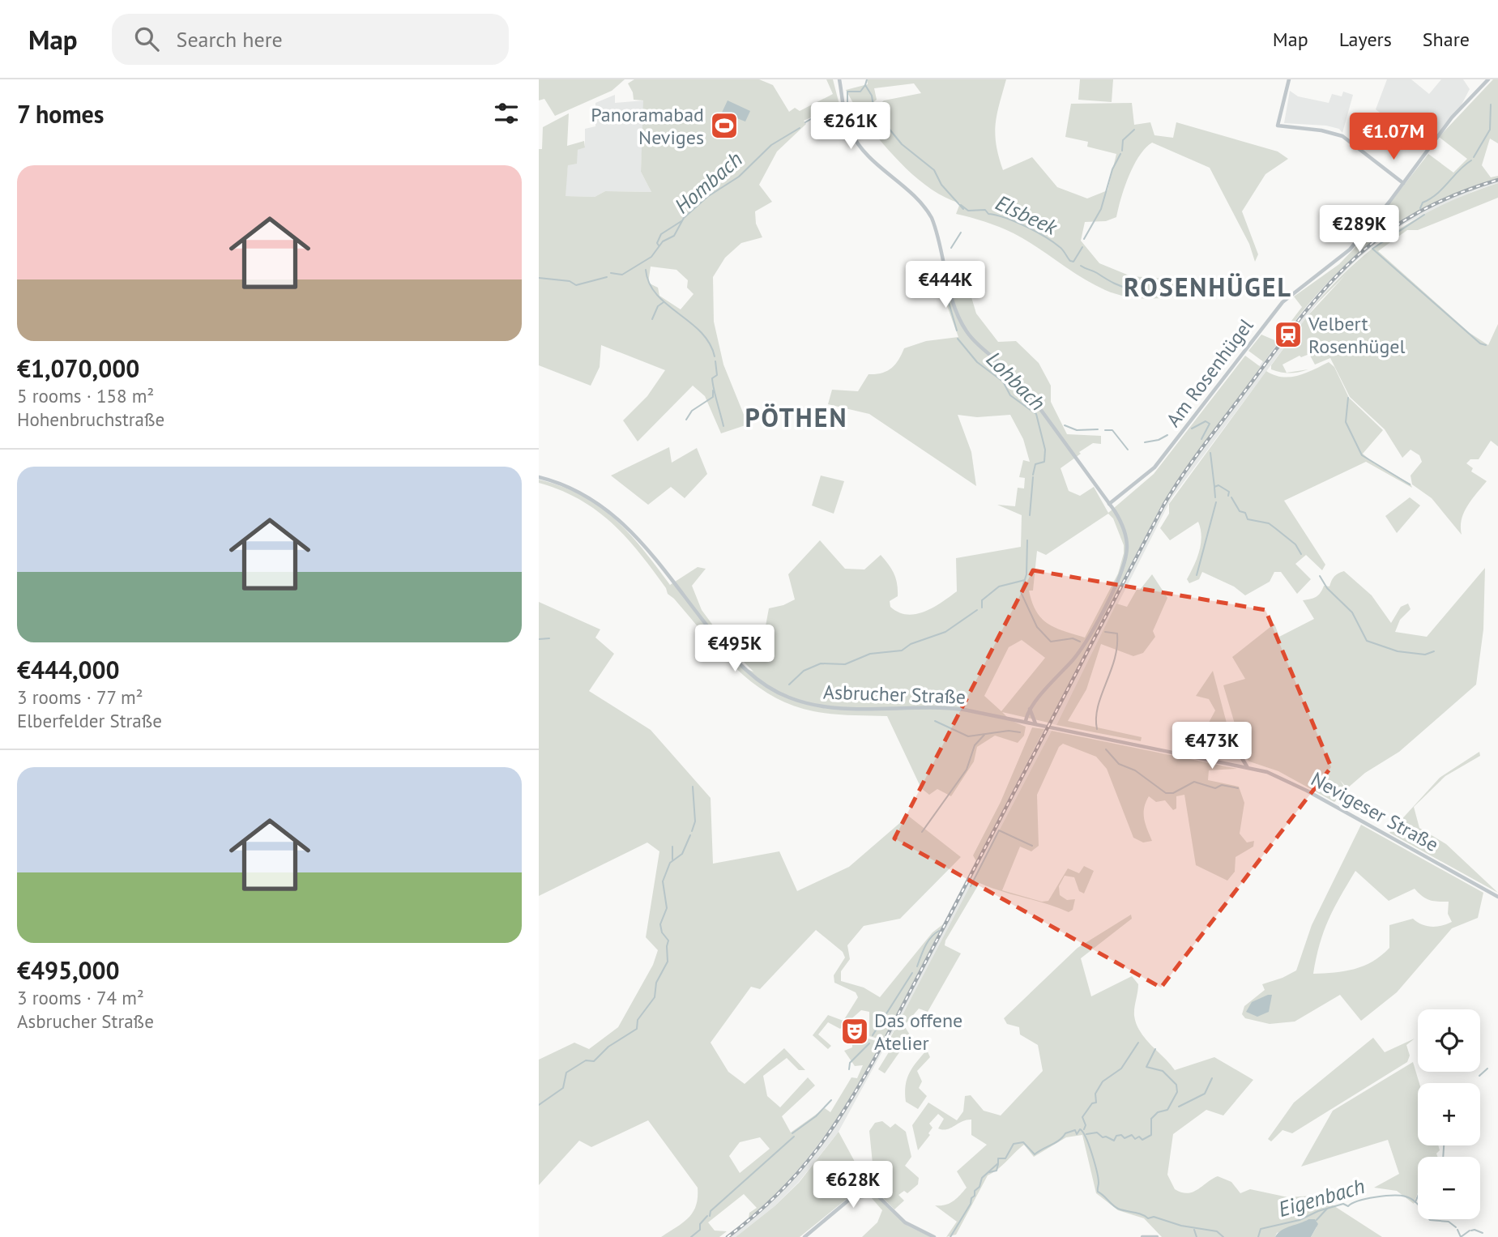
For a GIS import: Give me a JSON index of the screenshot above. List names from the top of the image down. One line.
{"streets":{"main road":["Am Rosenhügel","Asbrucher Straße","Nevigeser Straße"]},"crossings":[["Asbrucher Straße","Nevigeser Straße"]],"districts":["ROSENHÜGEL","PÖTHEN"],"water":["Hombach","Elsbeek","Lohbach","Eigenbach"],"places":{"sports":["Panoramabad Neviges"],"station":["Velbert Rosenhügel"],"theatre":["Das offene Atelier"]},"page":{"header":"Map","search":"Search here","nav":["Map","Layers","Share"],"heading":"7 homes","price":["€261K","€1.07M","€289K","€444K","€495K","€473K","€628K"],"list":[{"name":"€1,070,000","note":"5 rooms · 158 m² · Hohenbruchstraße"},{"name":"€444,000","note":"3 rooms · 77 m² · Elberfelder Straße"},{"name":"€495,000","note":"3 rooms · 74 m² · Asbrucher Straße"}],"map_buttons":["+","−"]}}
